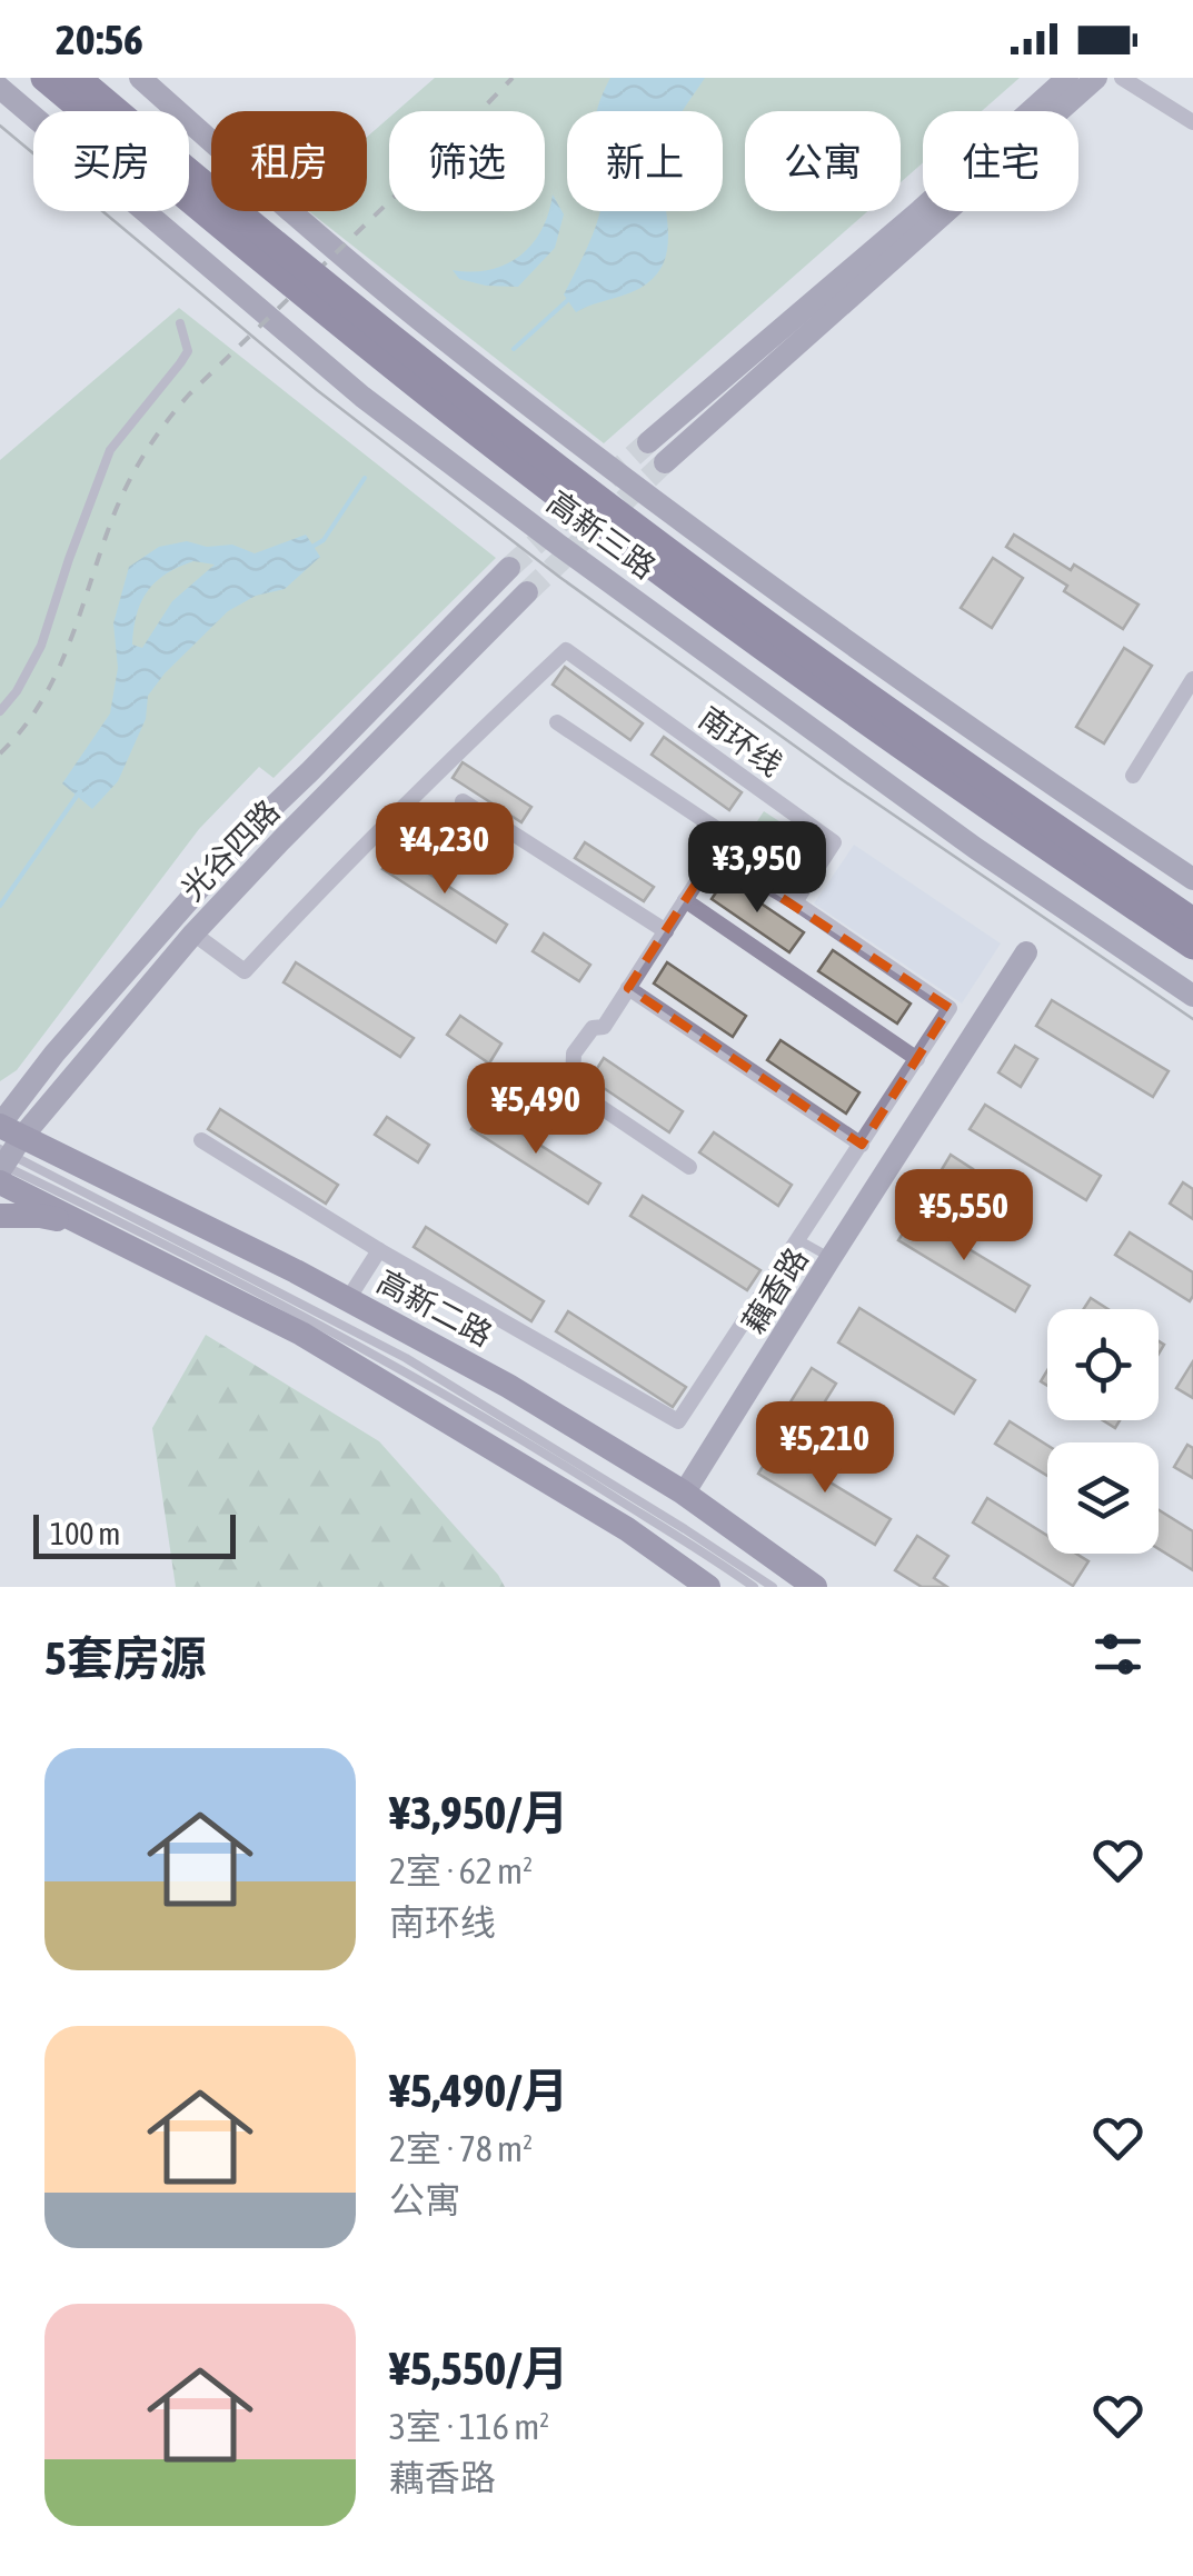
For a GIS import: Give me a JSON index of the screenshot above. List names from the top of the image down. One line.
{"streets":{"highway":["高新三路"],"main road":["光谷四路","藕香路","高新二路"],"street":["南环线"]},"crossings":[["南环线","光谷四路"],["光谷四路","高新二路"],["藕香路","高新二路"]],"scale_bar":"100 m","page":{"status":"20:56","chip":["买房","租房","筛选","新上","公寓","住宅"],"price":["¥4,230","¥3,950","¥5,490","¥5,550","¥5,210"],"scale":"100 m","heading":"5套房源","list":[{"name":"¥3,950/月","note":"2室 · 62 m² · 南环线"},{"name":"¥5,490/月","note":"2室 · 78 m² · 公寓"},{"name":"¥5,550/月","note":"3室 · 116 m² · 藕香路"}]}}
